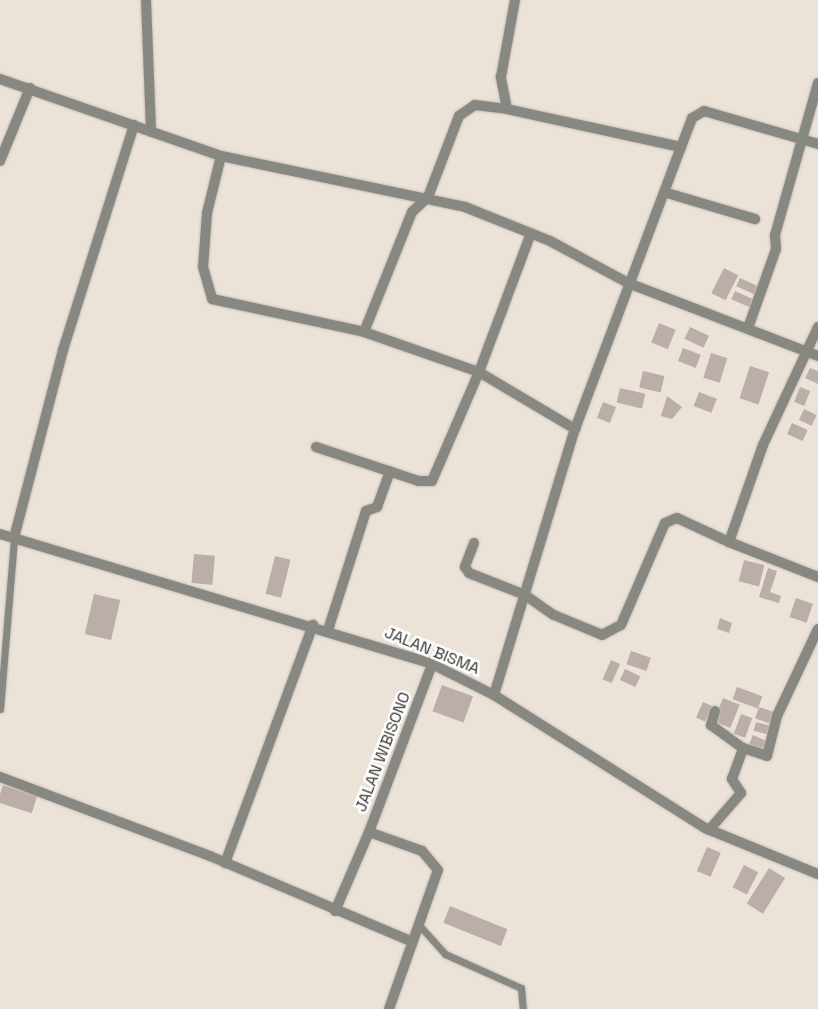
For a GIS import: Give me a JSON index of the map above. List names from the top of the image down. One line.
{"streets":{"street":["JALAN BISMA","JALAN WIBISONO"]},"crossings":[["JALAN BISMA","JALAN WIBISONO"]]}
